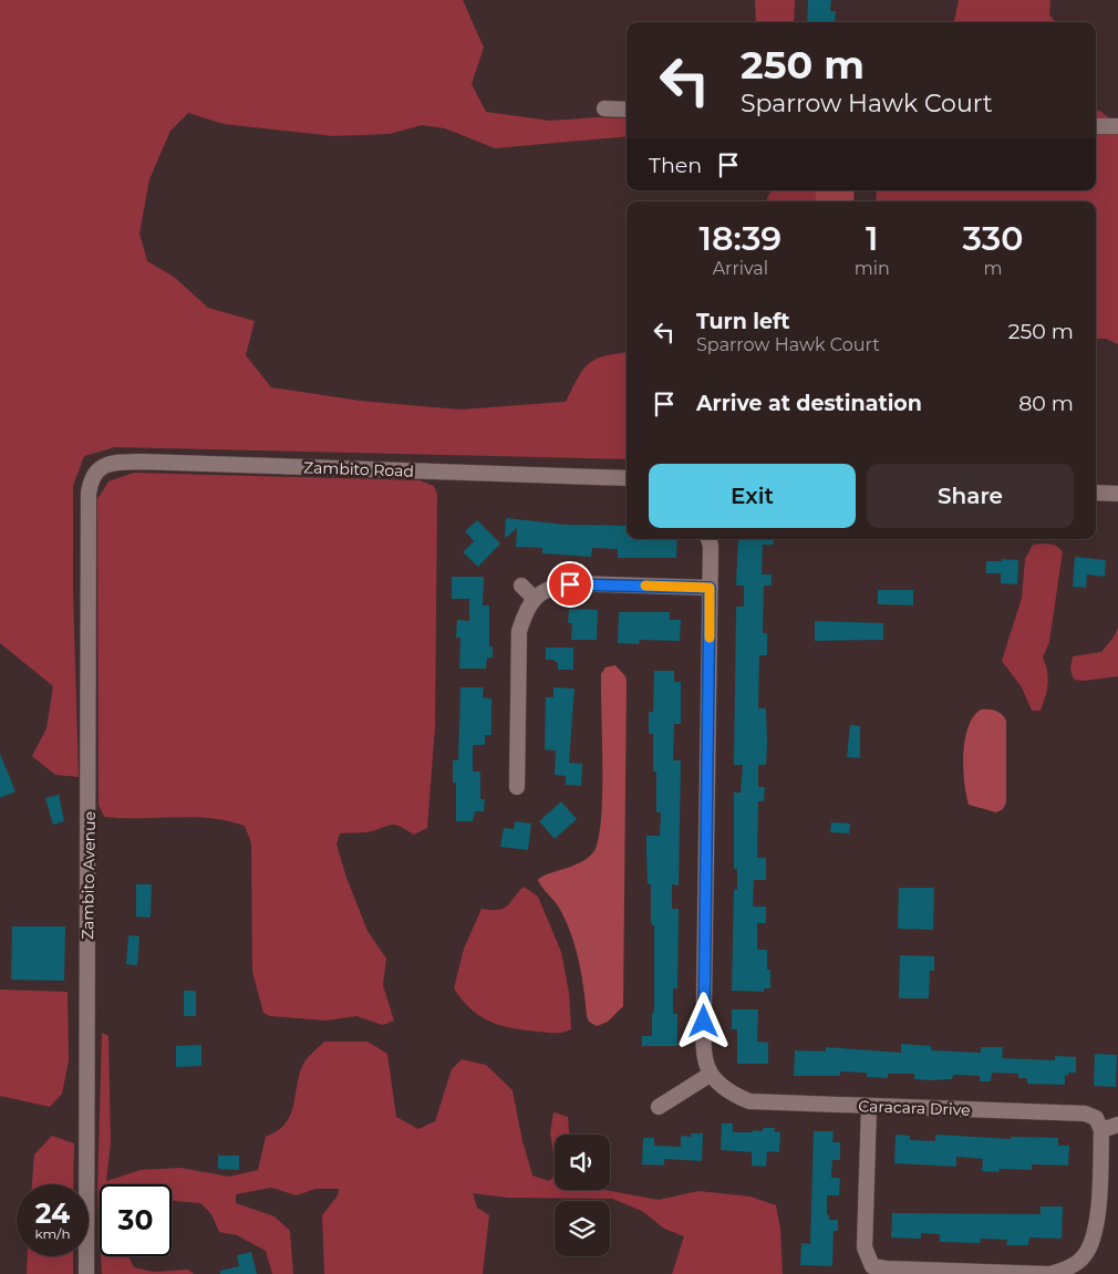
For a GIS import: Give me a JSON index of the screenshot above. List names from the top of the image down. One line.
{"streets":{"street":["Zambito Road","Zambito Avenue","Caracara Drive"]},"crossings":[["Zambito Road","Zambito Avenue"]],"page":{"turn":["250 m","Sparrow Hawk Court"],"then":"Then","eta":["18:39","Arrival","1","min","330","m"],"list":[{"name":"Turn left","note":"Sparrow Hawk Court","value":"250 m"},{"name":"Arrive at destination","value":"80 m"}],"buttons":["Exit","Share"],"speed":"24 km/h","limit":"30"}}
